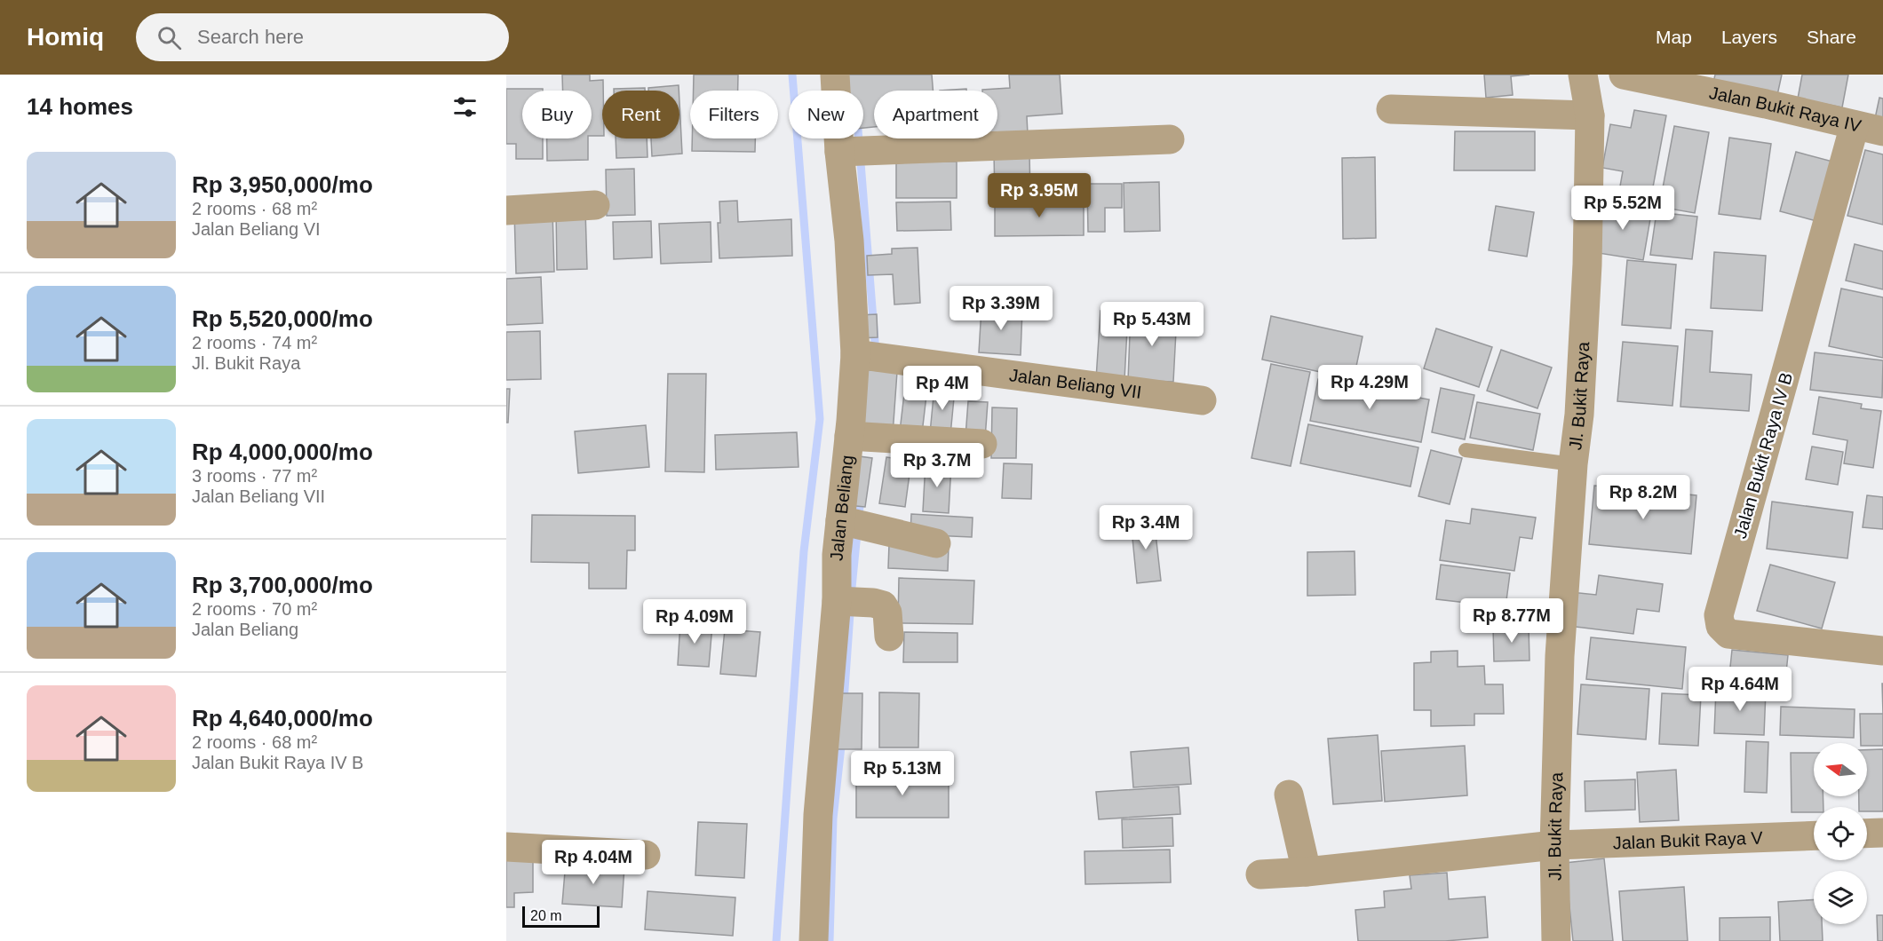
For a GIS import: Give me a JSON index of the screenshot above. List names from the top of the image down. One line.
{"streets":{"street":["Jalan Bukit Raya IV","Jalan Beliang VII","Jl. Bukit Raya","Jalan Bukit Raya IV B","Jalan Beliang","Jalan Bukit Raya V"]},"crossings":[["Jalan Bukit Raya IV","Jalan Bukit Raya IV B"],["Jalan Beliang VII","Jalan Beliang"],["Jl. Bukit Raya","Jalan Bukit Raya V"]],"scale_bar":"20 m","north":"left","page":{"header":"Homiq","search":"Search here","nav":["Map","Layers","Share"],"heading":"14 homes","chip":["Buy","Rent","Filters","New","Apartment"],"list":[{"name":"Rp 3,950,000/mo","note":"2 rooms · 68 m² · Jalan Beliang VI"},{"name":"Rp 5,520,000/mo","note":"2 rooms · 74 m² · Jl. Bukit Raya"},{"name":"Rp 4,000,000/mo","note":"3 rooms · 77 m² · Jalan Beliang VII"},{"name":"Rp 3,700,000/mo","note":"2 rooms · 70 m² · Jalan Beliang"},{"name":"Rp 4,640,000/mo","note":"2 rooms · 68 m² · Jalan Bukit Raya IV B"}],"price":["Rp 3.95M","Rp 5.52M","Rp 3.39M","Rp 5.43M","Rp 4.29M","Rp 4M","Rp 3.7M","Rp 8.2M","Rp 3.4M","Rp 8.77M","Rp 4.09M","Rp 4.64M","Rp 5.13M","Rp 4.04M"],"scale":"20 m"}}
